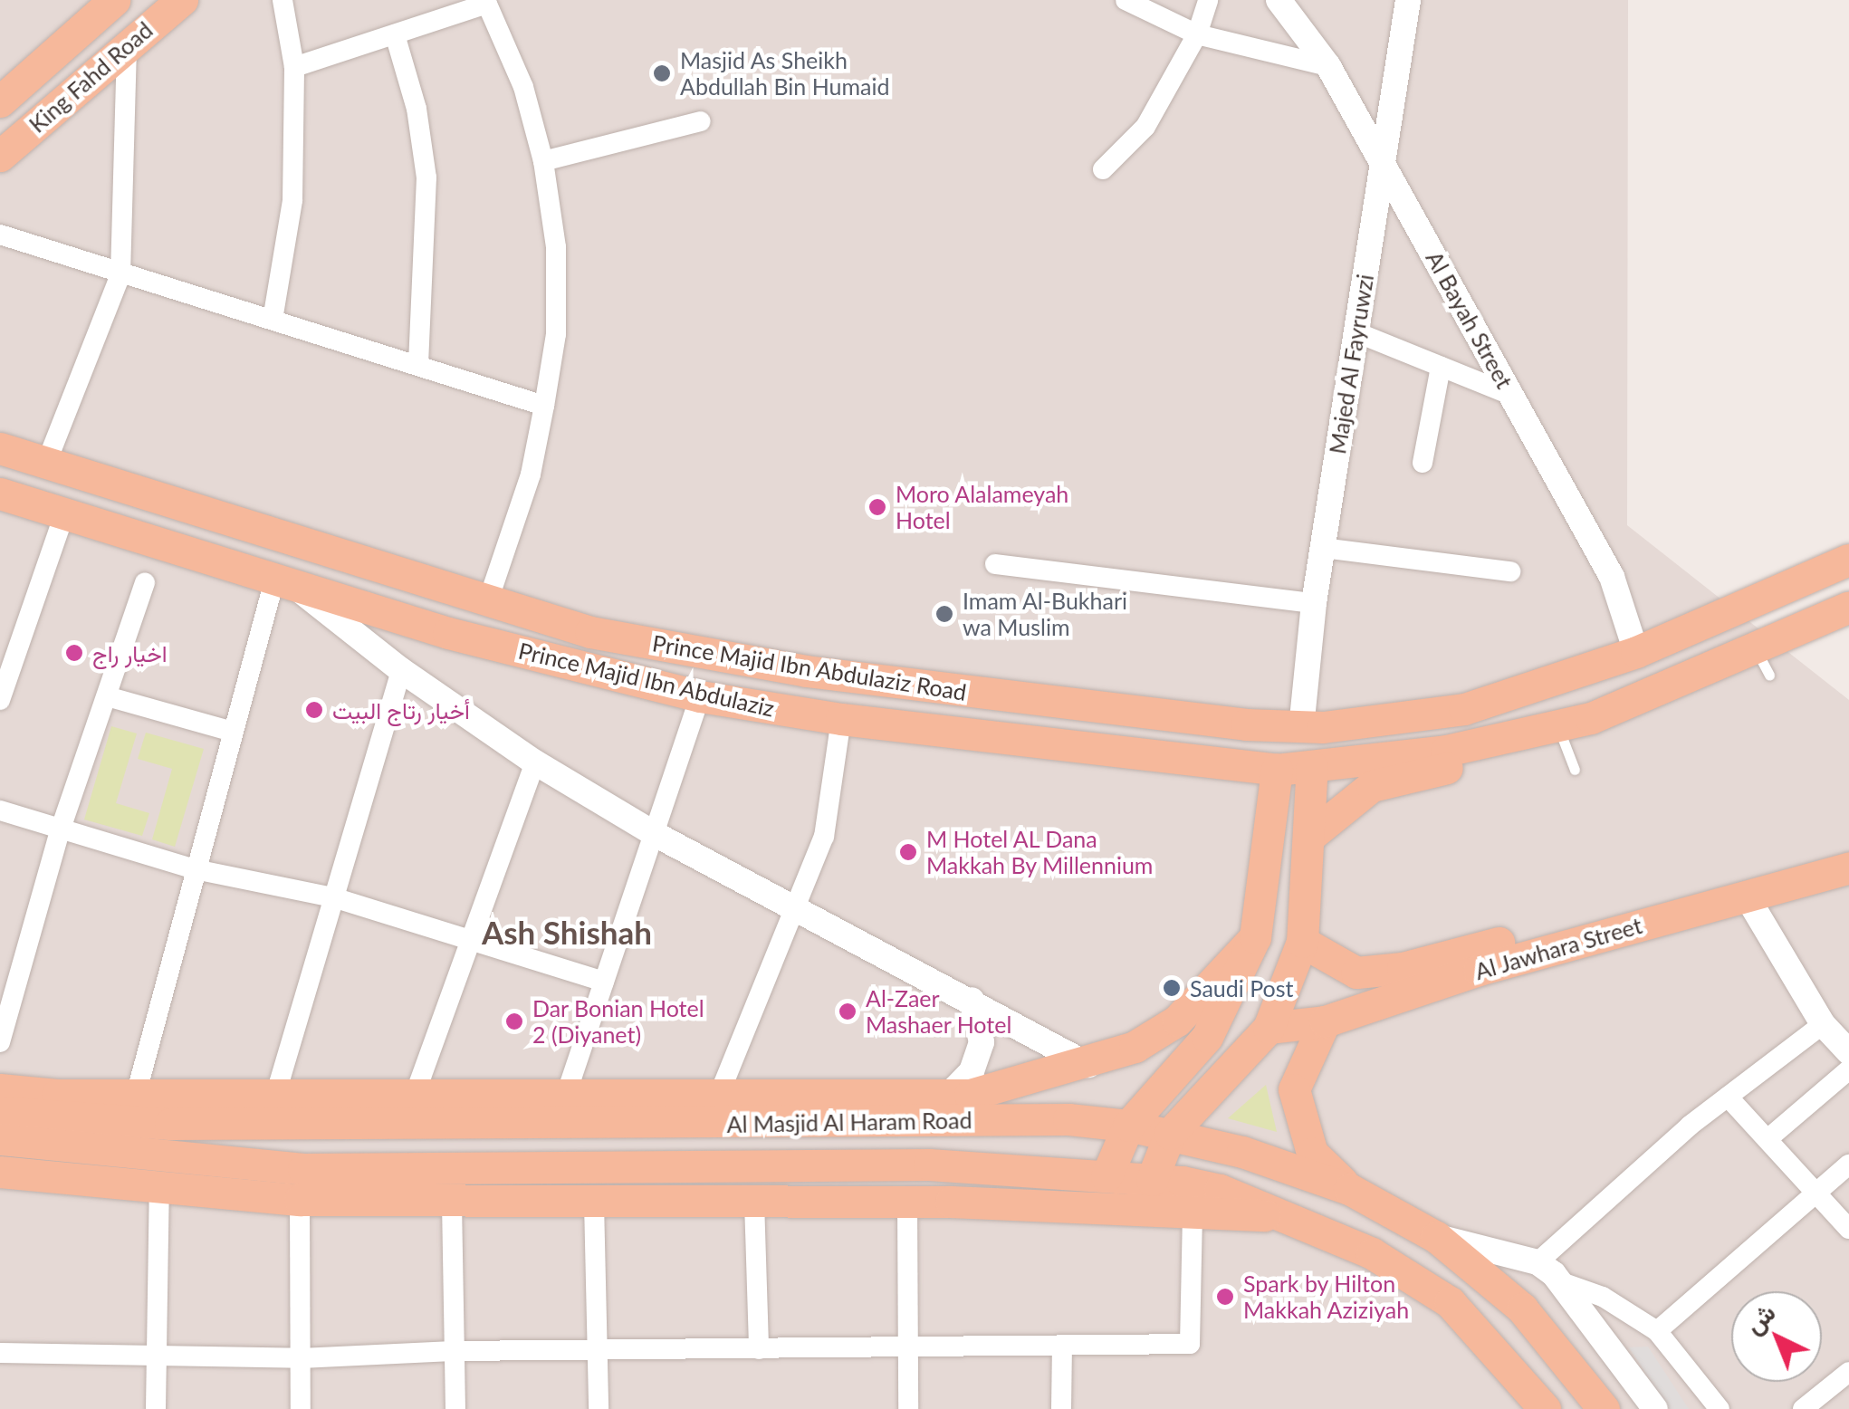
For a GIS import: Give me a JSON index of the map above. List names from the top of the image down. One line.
{"streets":{"main road":["King Fahd Road","Prince Majid Ibn Abdulaziz Road","Prince Majid Ibn Abdulaziz","Al Jawhara Street","Al Masjid Al Haram Road"],"street":["Al Bayah Street","Majed Al Fayruwzi"]},"crossings":[["Al Bayah Street","Majed Al Fayruwzi"],["Al Bayah Street","Prince Majid Ibn Abdulaziz Road"],["Majed Al Fayruwzi","Prince Majid Ibn Abdulaziz Road"]],"districts":["Ash Shishah"],"places":["Masjid As Sheikh Abdullah Bin Humaid","Moro Alalameyah Hotel","Imam Al-Bukhari wa Muslim","اخيار راج","أخيار رتاج البيت","M Hotel AL Dana Makkah By Millennium","Saudi Post","Al-Zaer Mashaer Hotel","Dar Bonian Hotel 2 (Diyanet)","Spark by Hilton Makkah Aziziyah"],"north":"top left"}
